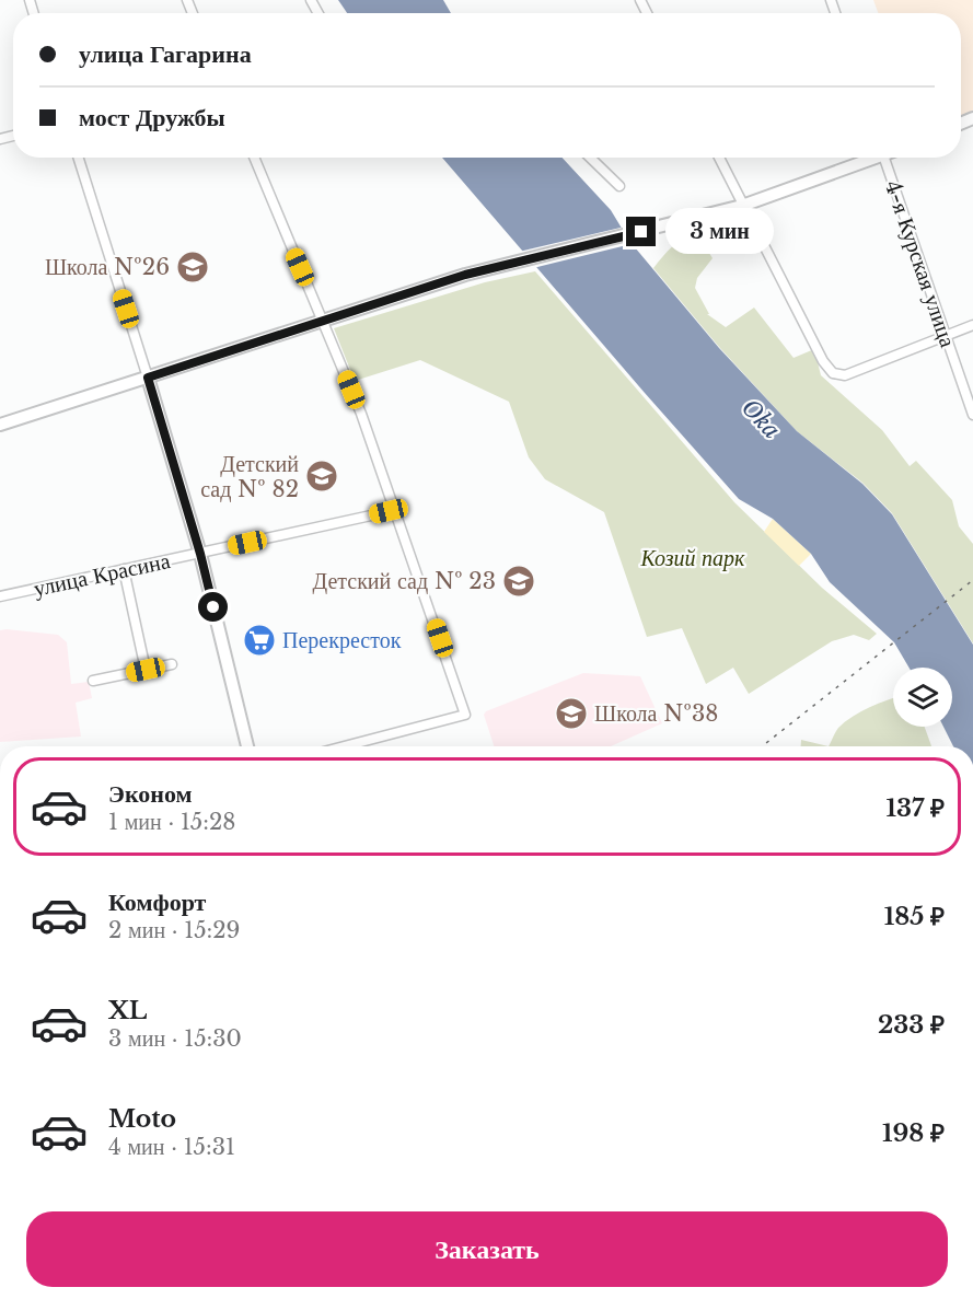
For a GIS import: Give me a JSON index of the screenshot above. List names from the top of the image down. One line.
{"streets":{"street":["4-я Курская улица","улица Красина"]},"water":["Oka"],"parks":["Козий парк"],"places":{"school or university":["Школа №26","Детский сад № 82","Детский сад № 23","Школа №38"],"supermarket":["Перекресток"]},"page":{"banner":["улица Гагарина","мост Дружбы"],"bubble":"3 мин","list":[{"name":"Эконом","note":"1 мин · 15:28","value":"137 ₽"},{"name":"Комфорт","note":"2 мин · 15:29","value":"185 ₽"},{"name":"XL","note":"3 мин · 15:30","value":"233 ₽"},{"name":"Moto","note":"4 мин · 15:31","value":"198 ₽"}],"buttons":"Заказать"}}
